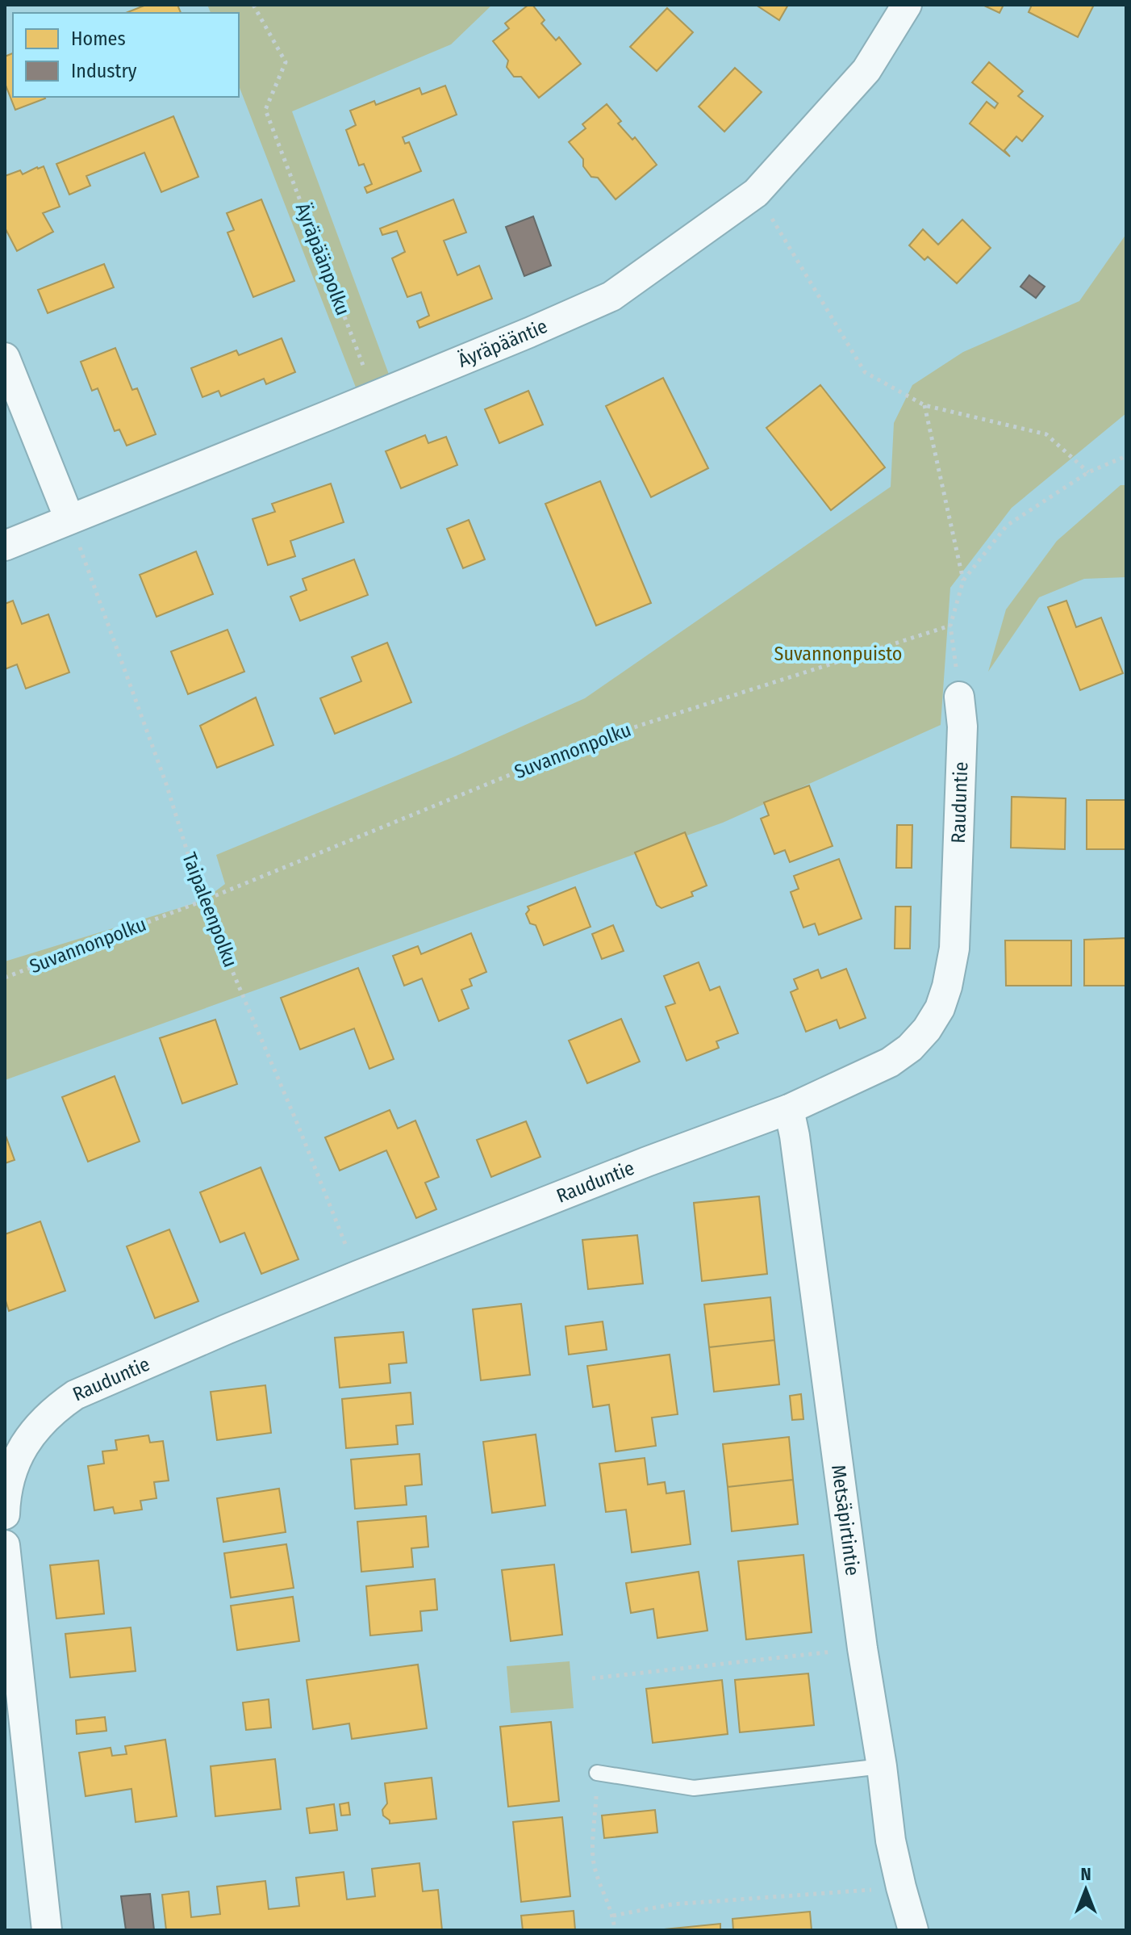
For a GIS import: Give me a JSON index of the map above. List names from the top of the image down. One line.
{"streets":{"street":["Äyräpääntie","Rauduntie","Metsäpirtintie"],"path":["Äyräpäänpolku","Suvannonpolku","Taipaleenpolku"]},"crossings":[["Äyräpäänpolku","Äyräpääntie"],["Äyräpääntie","Taipaleenpolku"],["Suvannonpolku","Taipaleenpolku"],["Rauduntie","Taipaleenpolku"],["Rauduntie","Metsäpirtintie"]],"parks":["Suvannonpuisto"],"legend":["Homes","Industry"],"north":"top"}
